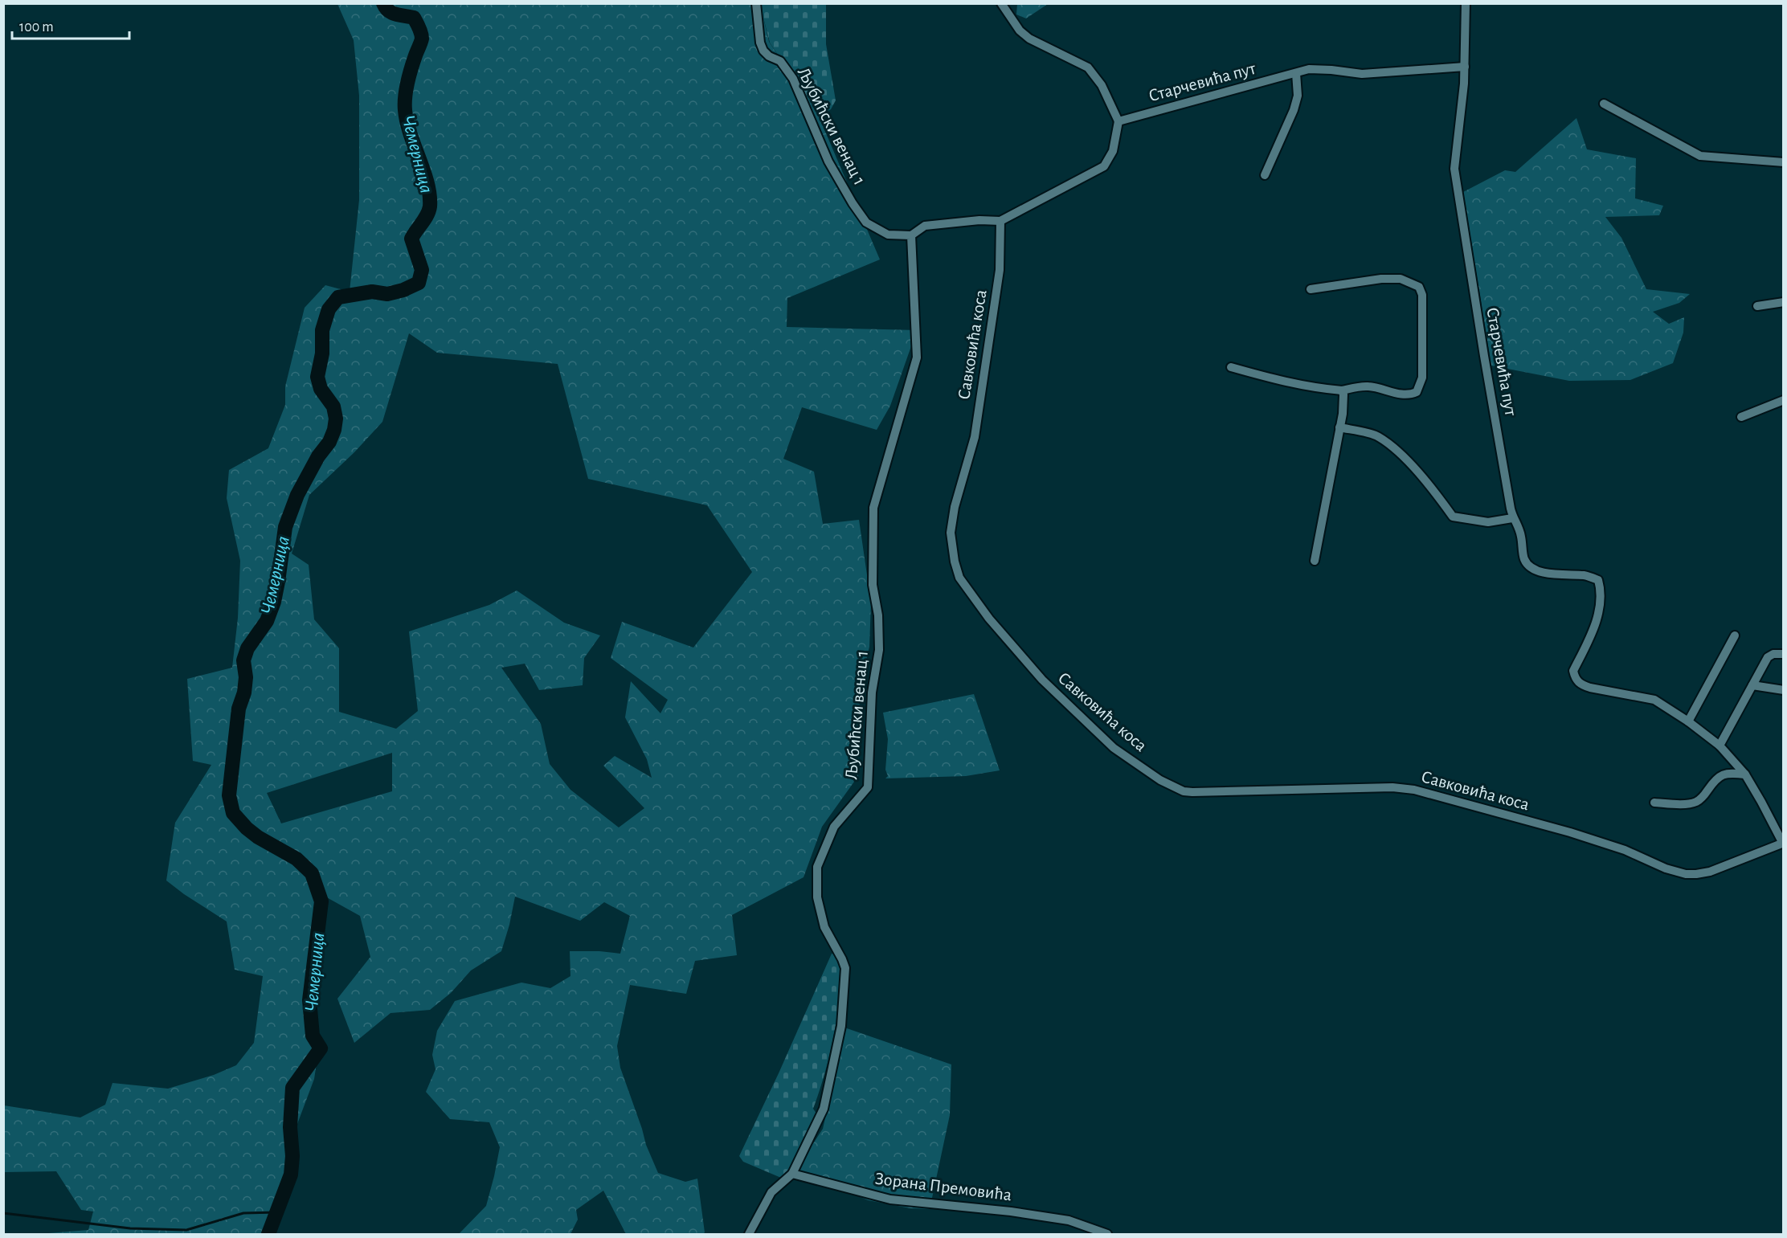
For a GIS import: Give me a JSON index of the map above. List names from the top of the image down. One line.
{"streets":{"street":["Старчевића пут","Љубићски венац 1","Савковића коса","Зорана Премовића"]},"crossings":[["Старчевића пут","Савковића коса"],["Љубићски венац 1","Зорана Премовића"]],"water":["Чемерница"],"scale_bar":"100 m"}
